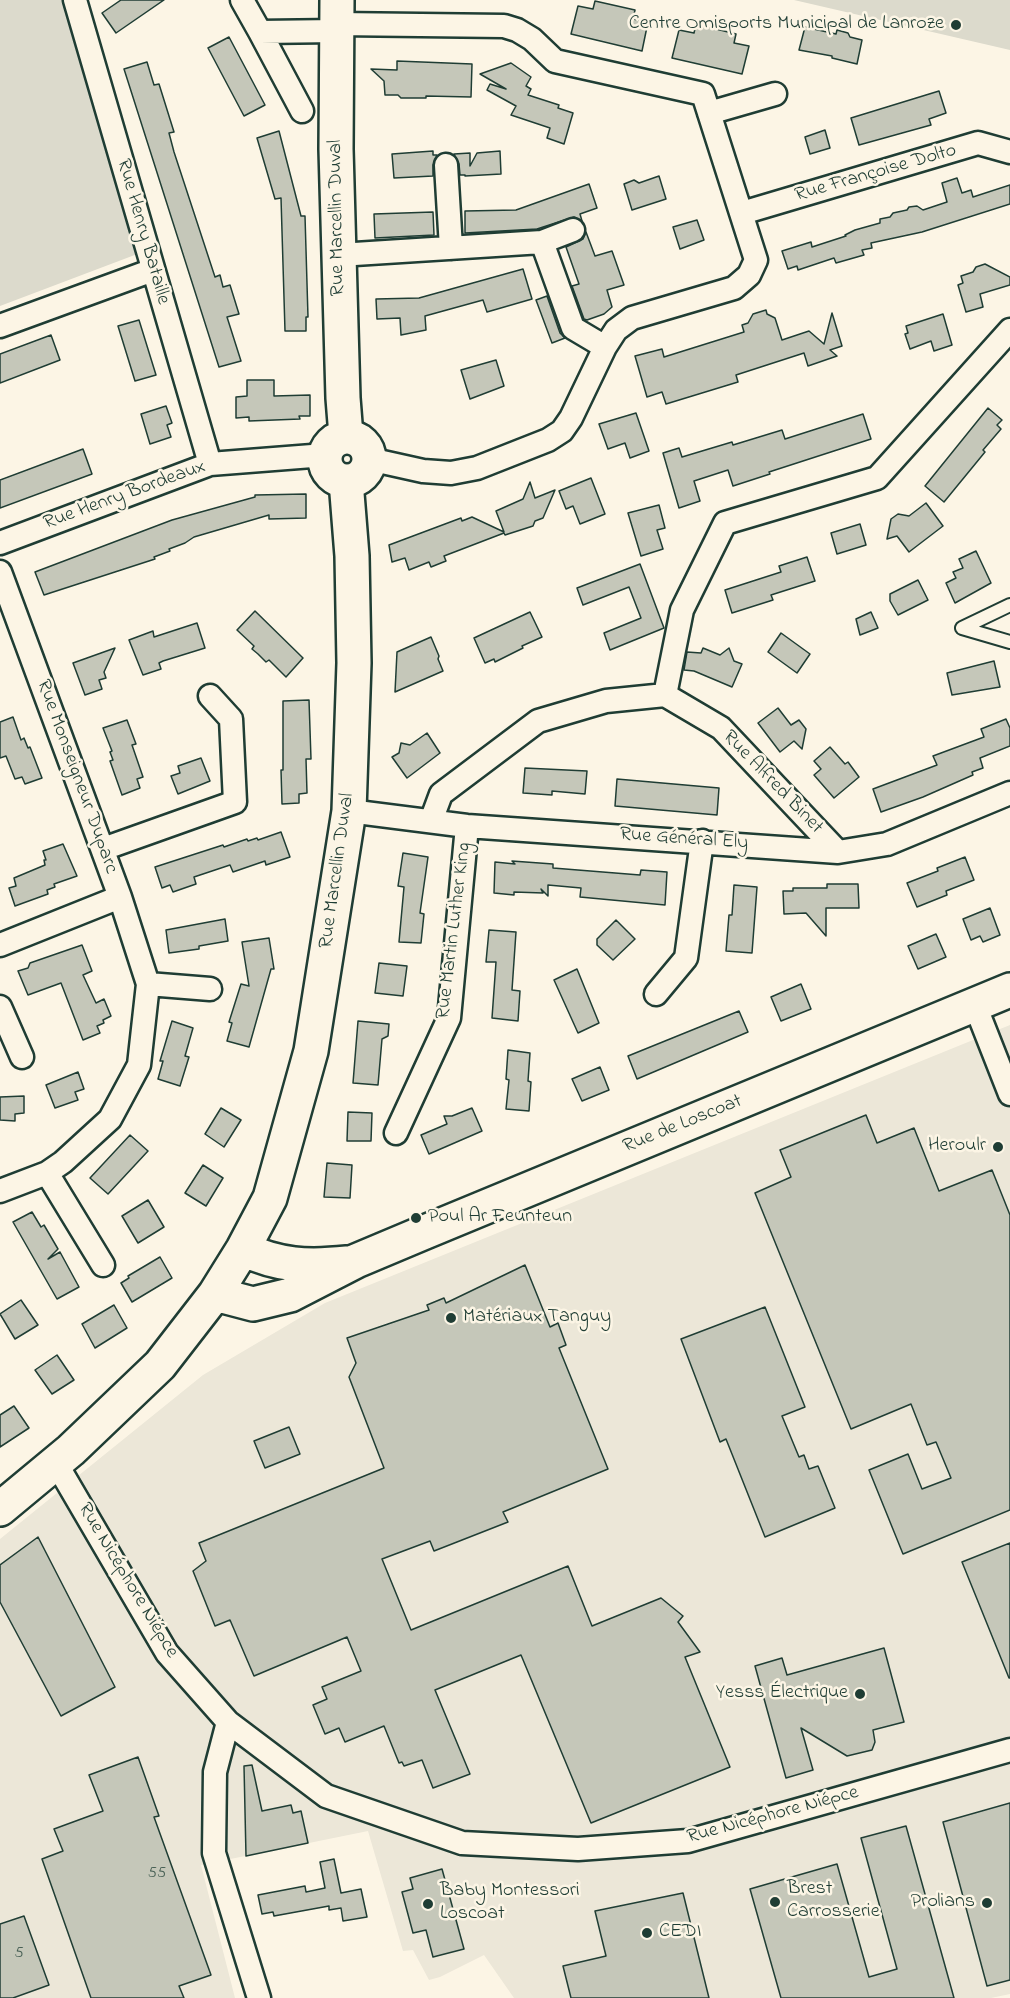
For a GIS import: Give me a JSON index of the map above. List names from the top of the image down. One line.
{"streets":{"main road":["Rue Marcellin Duval","Rue de Loscoat"],"street":["Rue Françoise Dolto","Rue Henry Bataille","Rue Henry Bordeaux","Rue Monseigneur Duparc","Rue Alfred Binet","Rue Général Ely","Rue Martin Luther King","Rue Nicéphore Niépce"]},"crossings":[["Rue Marcellin Duval","Rue Henry Bordeaux"],["Rue Marcellin Duval","Rue Général Ely"],["Rue Marcellin Duval","Rue de Loscoat"],["Rue Marcellin Duval","Rue Nicéphore Niépce"],["Rue Henry Bataille","Rue Henry Bordeaux"],["Rue Alfred Binet","Rue Général Ely"],["Rue Général Ely","Rue Martin Luther King"]],"places":["Centre Omisports Municipal de Lanroze","Heroulr","Poul Ar Feunteun","Matériaux Tanguy","Yesss Électrique","Brest Carrosserie","Prolians","Baby Montessori Loscoat","CEDI"],"house_numbers":["55","5"]}
